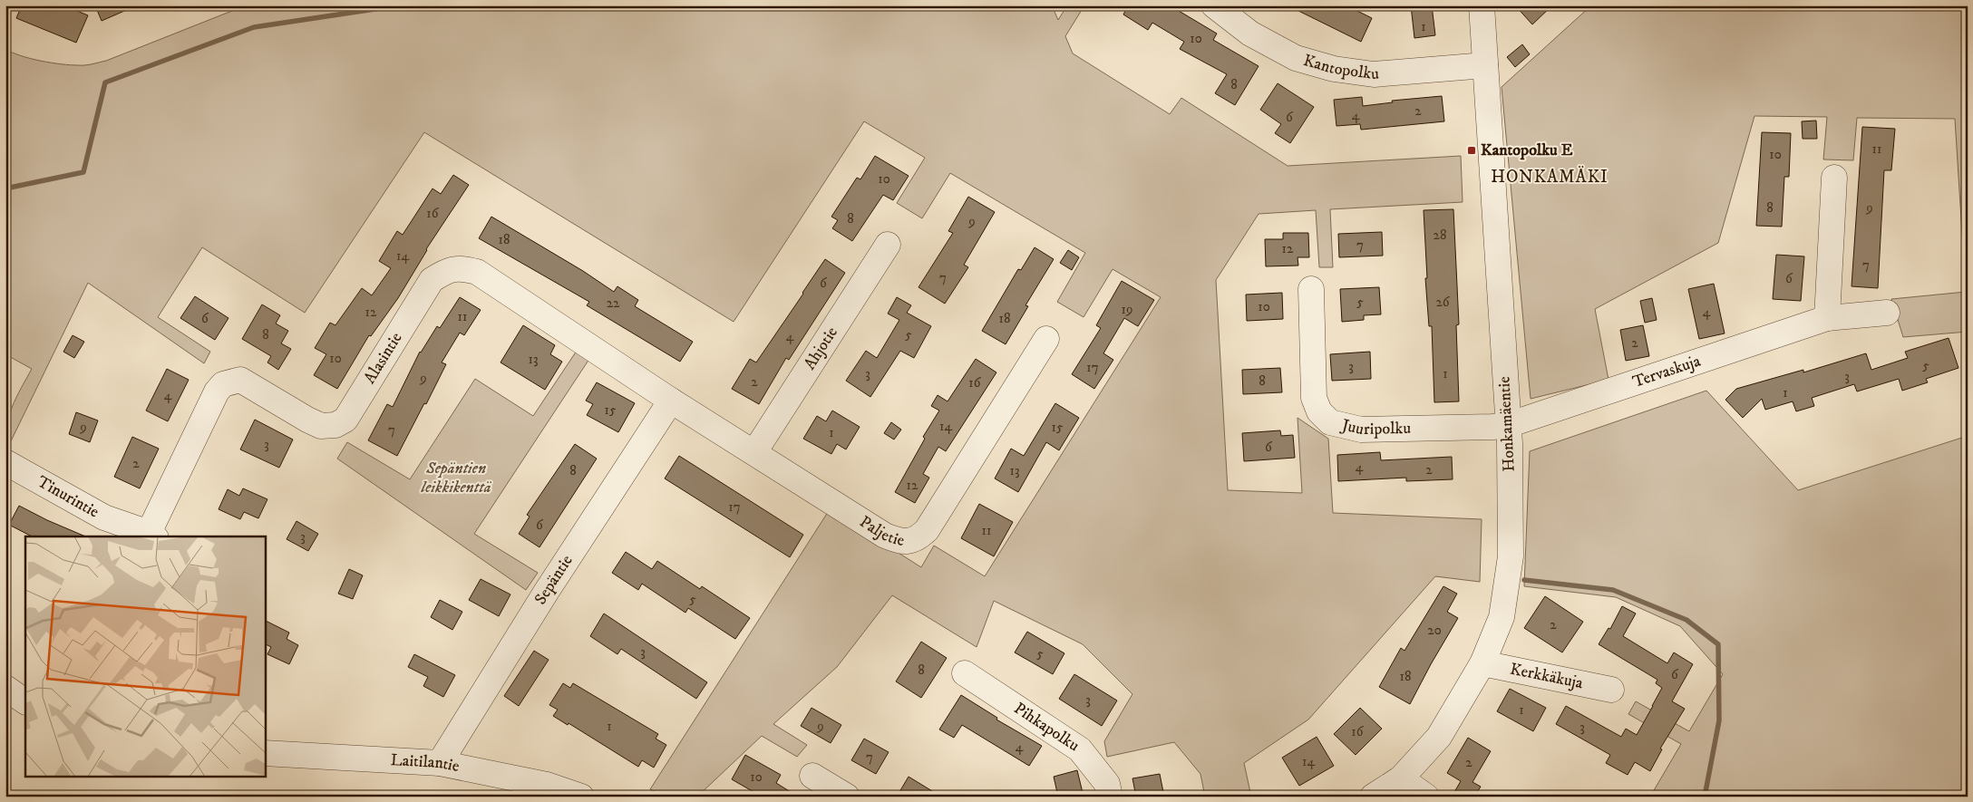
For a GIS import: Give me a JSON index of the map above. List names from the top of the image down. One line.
{"streets":{"street":["Kantopolku","Ahjotie","Alasintie","Tervaskuja","Honkamäentie","Juuripolku","Tinurintie","Paljetie","Sepäntie","Kerkkäkuja","Pihkapolku","Laitilantie"]},"crossings":[["Kantopolku","Honkamäentie"],["Ahjotie","Paljetie"],["Alasintie","Tinurintie"],["Alasintie","Paljetie"],["Alasintie","Sepäntie"],["Tervaskuja","Honkamäentie"],["Tervaskuja","Juuripolku"],["Honkamäentie","Juuripolku"],["Honkamäentie","Kerkkäkuja"],["Paljetie","Sepäntie"],["Sepäntie","Laitilantie"]],"districts":["HONKAMÄKI"],"parks":["Sepäntien leikkikenttä"],"places":{"transit":["Kantopolku E"]},"house_numbers":["1","10","8","2","4","6","11","10","10","8","9","16","8","9","28","18","7","12","14","7","7","6","6","5","26","22","10","19","12","4","11","6","18","8","5","4","2","10","13","5","3","17","3","1","3","9","8","2","16","1","4","15","14","9","15","7","1","3","6","2","4","2","8","13","12","17","6","11","3","5","2","20","3","5","8","6","18","3","1","1","9","3","16","4","7","14","2","10"]}
